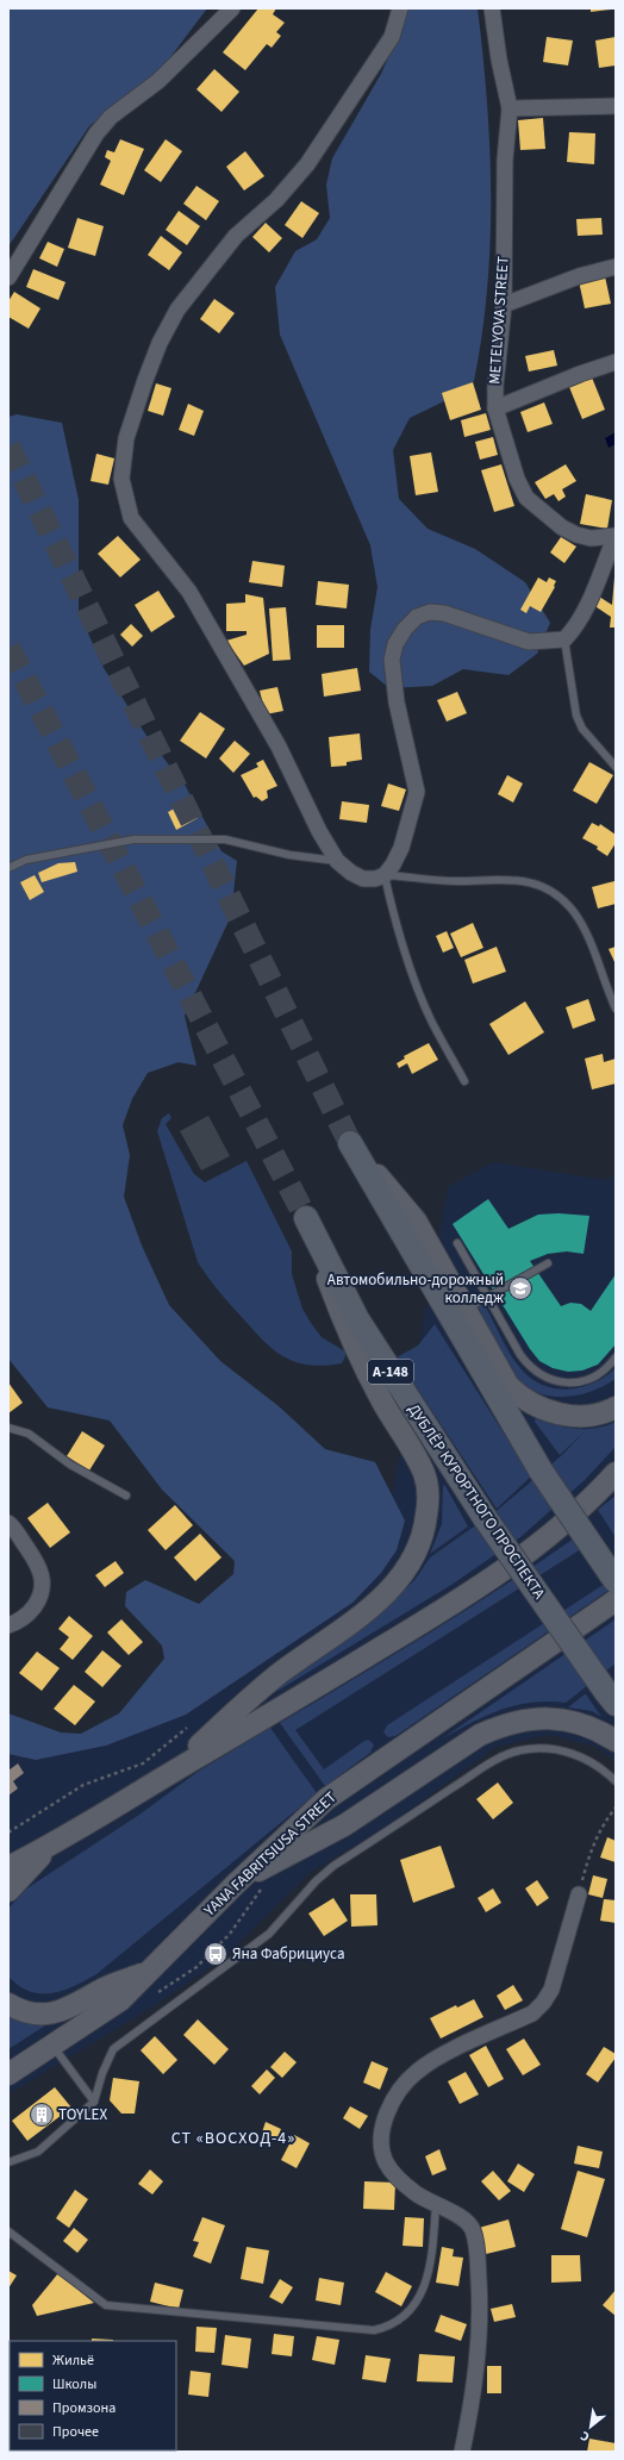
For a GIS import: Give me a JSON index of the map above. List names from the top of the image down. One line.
{"streets":{"main road":["А-148","ДУБЛЁР КУРОРТНОГО ПРОСПЕКТА","YANA FABRITSIUSA STREET"],"street":["METELYOVA STREET"]},"crossings":[["А-148","ДУБЛЁР КУРОРТНОГО ПРОСПЕКТА"]],"districts":["СТ «ВОСХОД-4»"],"places":{"school or university":["Автомобильно-дорожный колледж"],"bus stop":["Яна Фабрициуса"],"building":["TOYLEX"]},"legend":["Жильё","Школы","Промзона","Прочее"],"north":"bottom left"}
